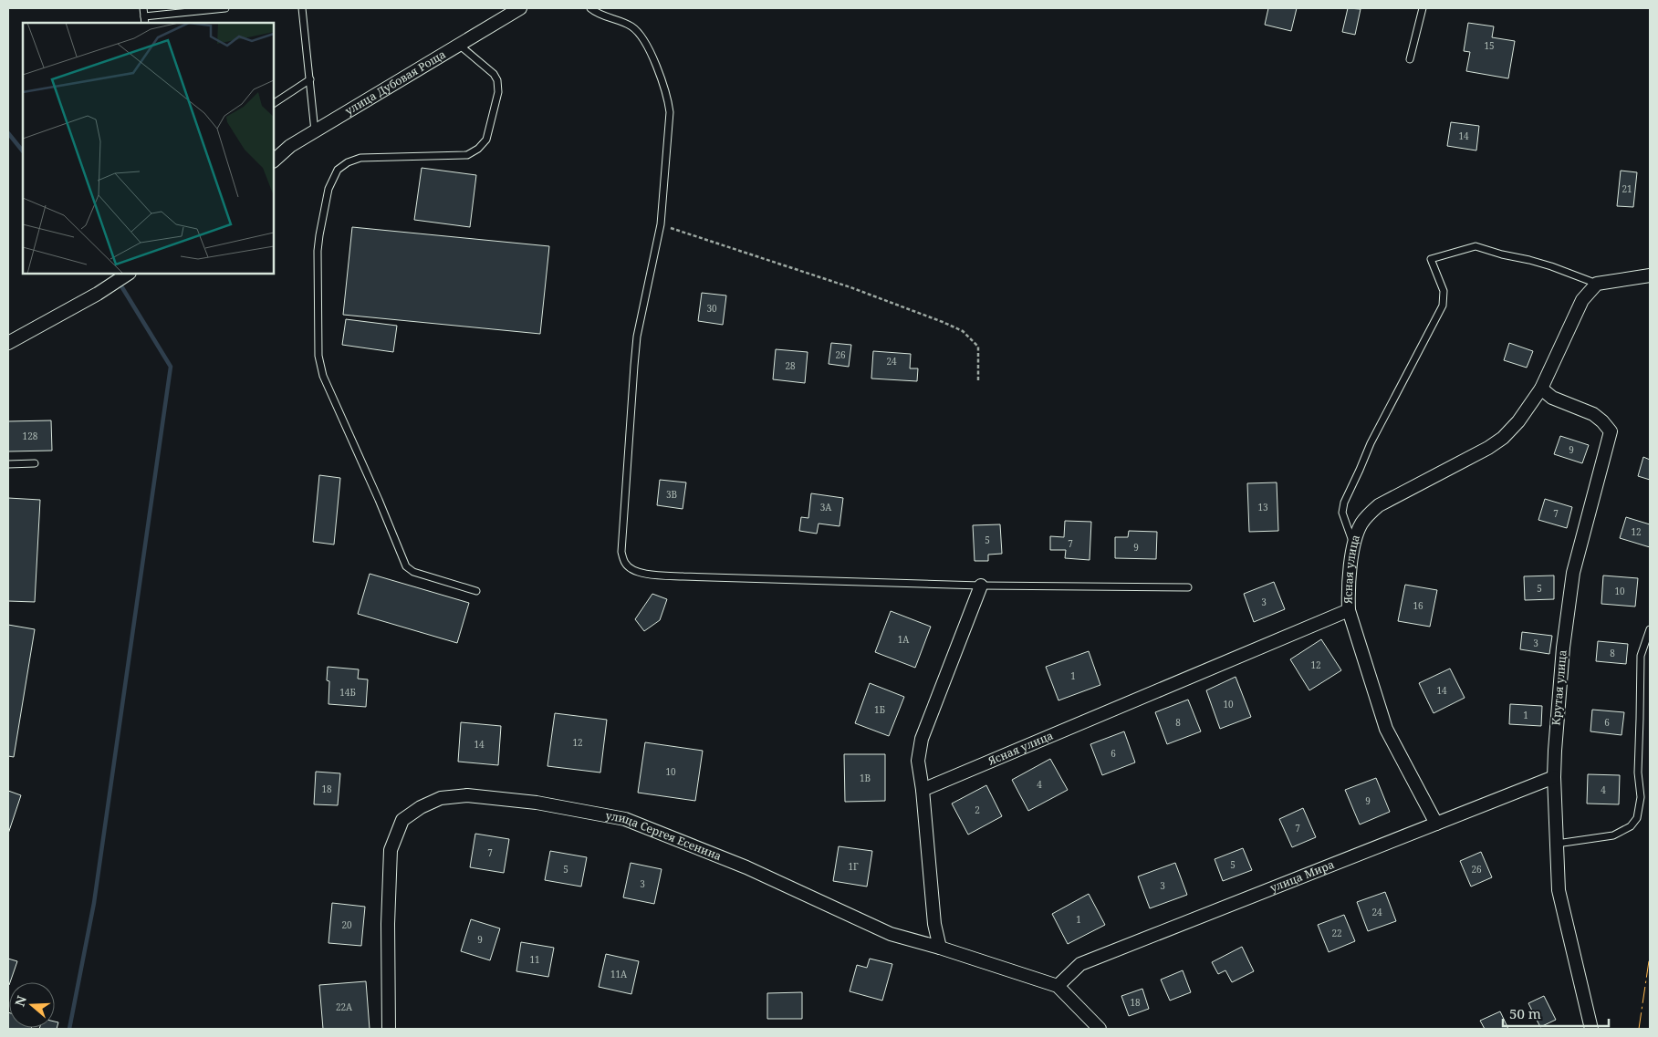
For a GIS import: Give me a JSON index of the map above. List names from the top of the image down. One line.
{"streets":{"street":["улица Дубовая Роща","Ясная улица","Крутая улица","улица Сергея Есенина","улица Мира"]},"crossings":[["Ясная улица","Крутая улица"],["Крутая улица","улица Мира"],["улица Сергея Есенина","улица Мира"]],"house_numbers":["15","14","21","30","26","24","28","128","9","3В","3А","13","7","12","5","7","9","5","10","3","16","1А","3","8","12","1","14","14Б","10","1Б","1","8","6","12","14","6","10","1В","4","18","4","9","2","7","7","5","1Г","5","26","3","3","24","1","20","22","9","11","11А","18","22А"],"scale_bar":"50 m","north":"left"}
